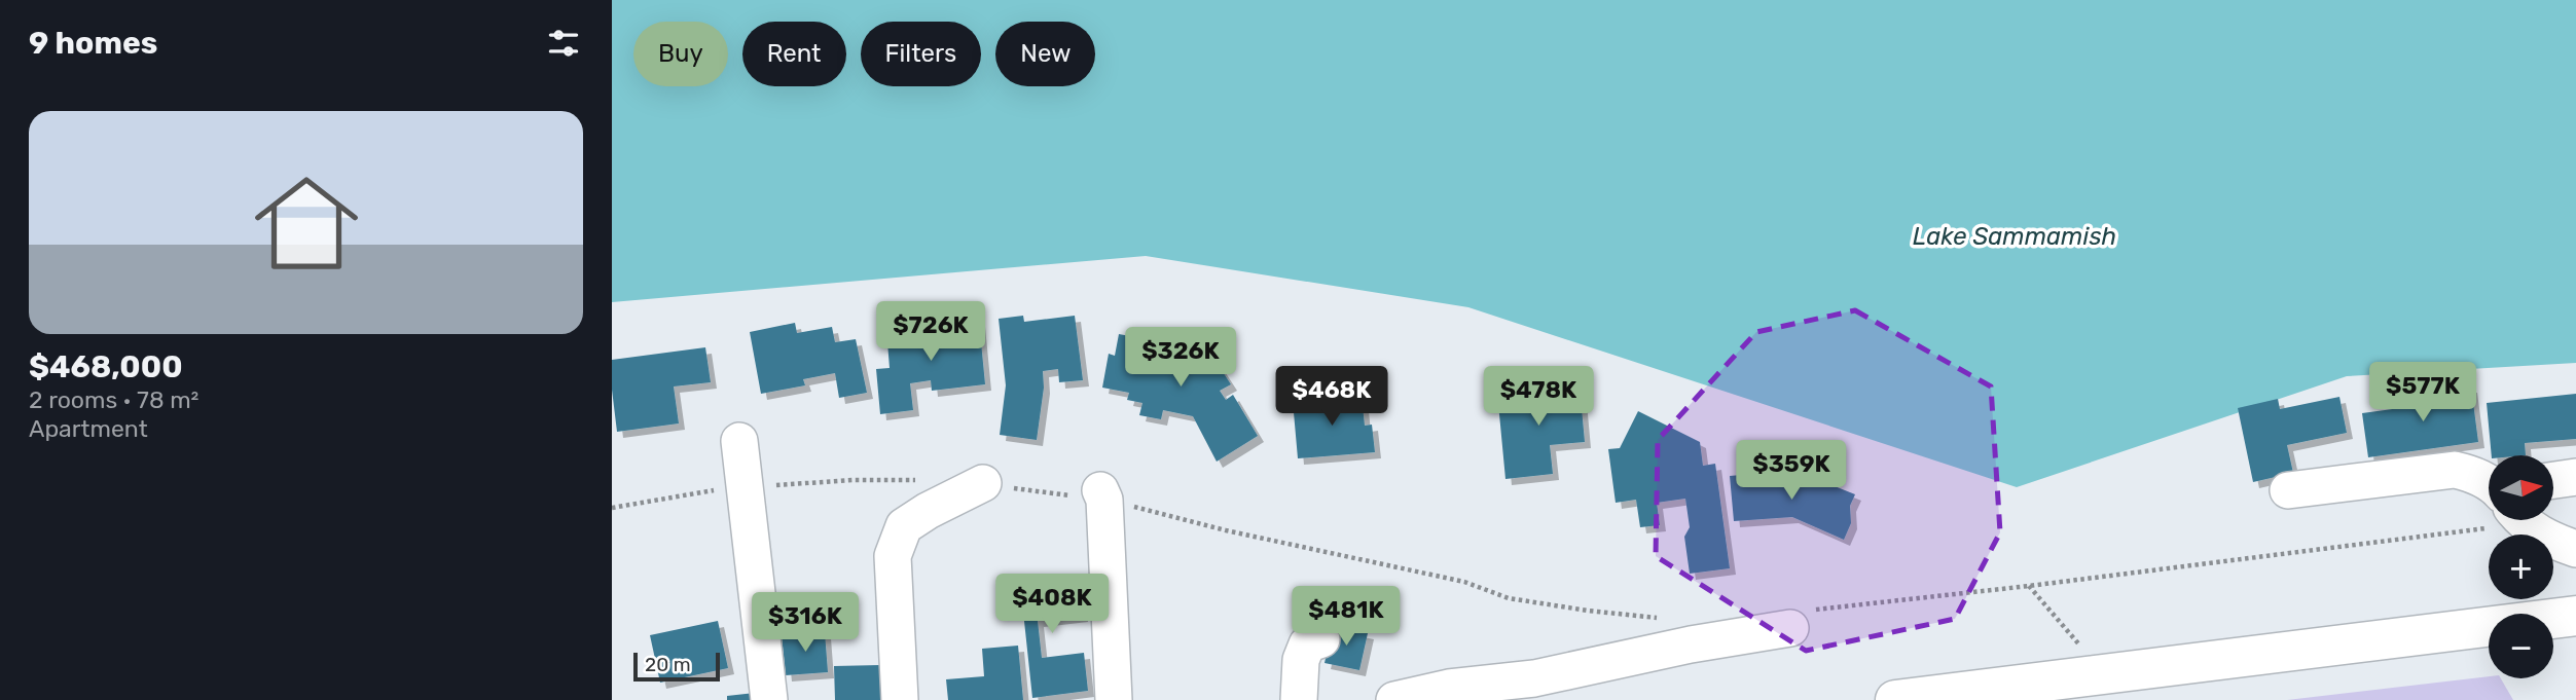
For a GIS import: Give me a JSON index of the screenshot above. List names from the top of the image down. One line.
{"water":["Lake Sammamish"],"scale_bar":"20 m","north":"right","page":{"heading":"9 homes","chip":["Buy","Rent","Filters","New"],"list":[{"name":"$468,000","note":"2 rooms · 78 m² · Apartment"}],"price":["$726K","$326K","$577K","$468K","$478K","$359K","$408K","$481K","$316K"],"map_buttons":["+","−"],"scale":"20 m"}}
